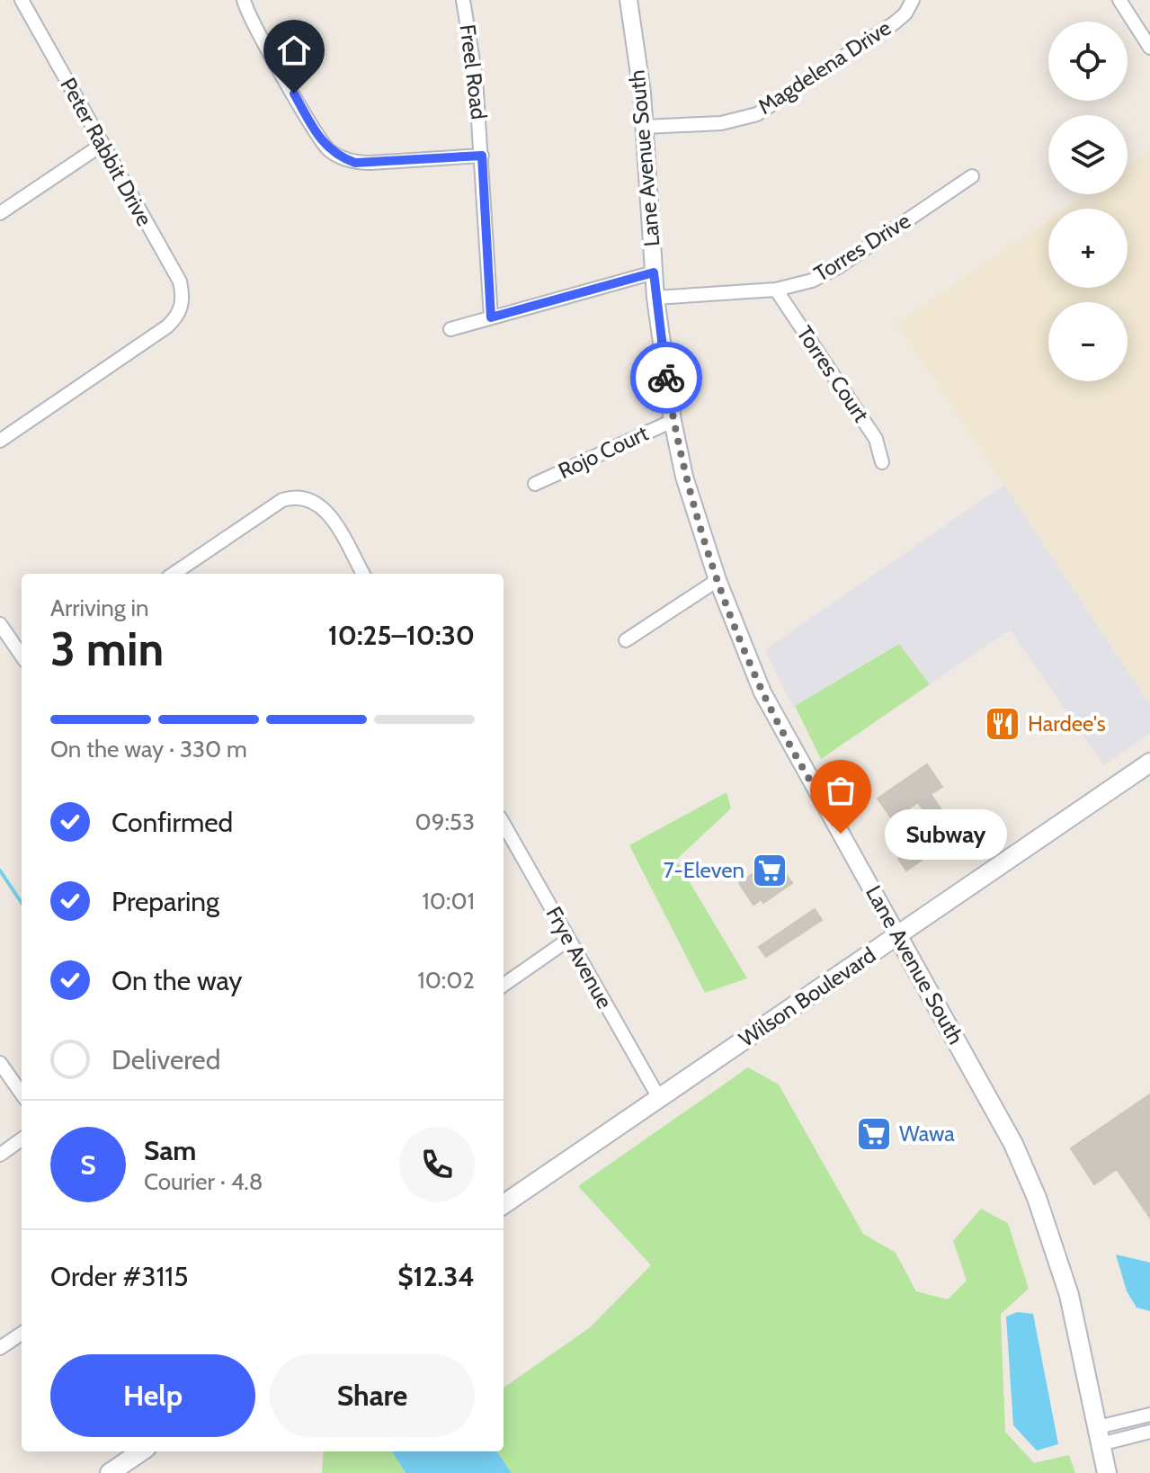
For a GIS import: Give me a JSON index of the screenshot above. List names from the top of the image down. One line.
{"streets":{"main road":["Lane Avenue South","Wilson Boulevard"],"street":["Magdelena Drive","Freel Road","Peter Rabbit Drive","Torres Drive","Torres Court","Rojo Court","Frye Avenue"]},"crossings":[["Magdelena Drive","Lane Avenue South"],["Lane Avenue South","Torres Drive"],["Lane Avenue South","Rojo Court"],["Lane Avenue South","Wilson Boulevard"],["Torres Drive","Torres Court"],["Frye Avenue","Wilson Boulevard"]],"places":{"restaurant":["Hardee's"],"other":["Subway"],"supermarket":["7-Eleven","Wawa"]},"page":{"map_buttons":["+","−"],"heading":["3 min","Arriving in","10:25–10:30"],"panel":["Sam","Courier · 4.8","Order #3115","$12.34"],"bar":"On the way · 330 m","list":[["Confirmed","09:53"],["Preparing","10:01"],["On the way","10:02"],"Delivered"],"bubble":"Subway","round":"S","buttons":["Help","Share"]}}
